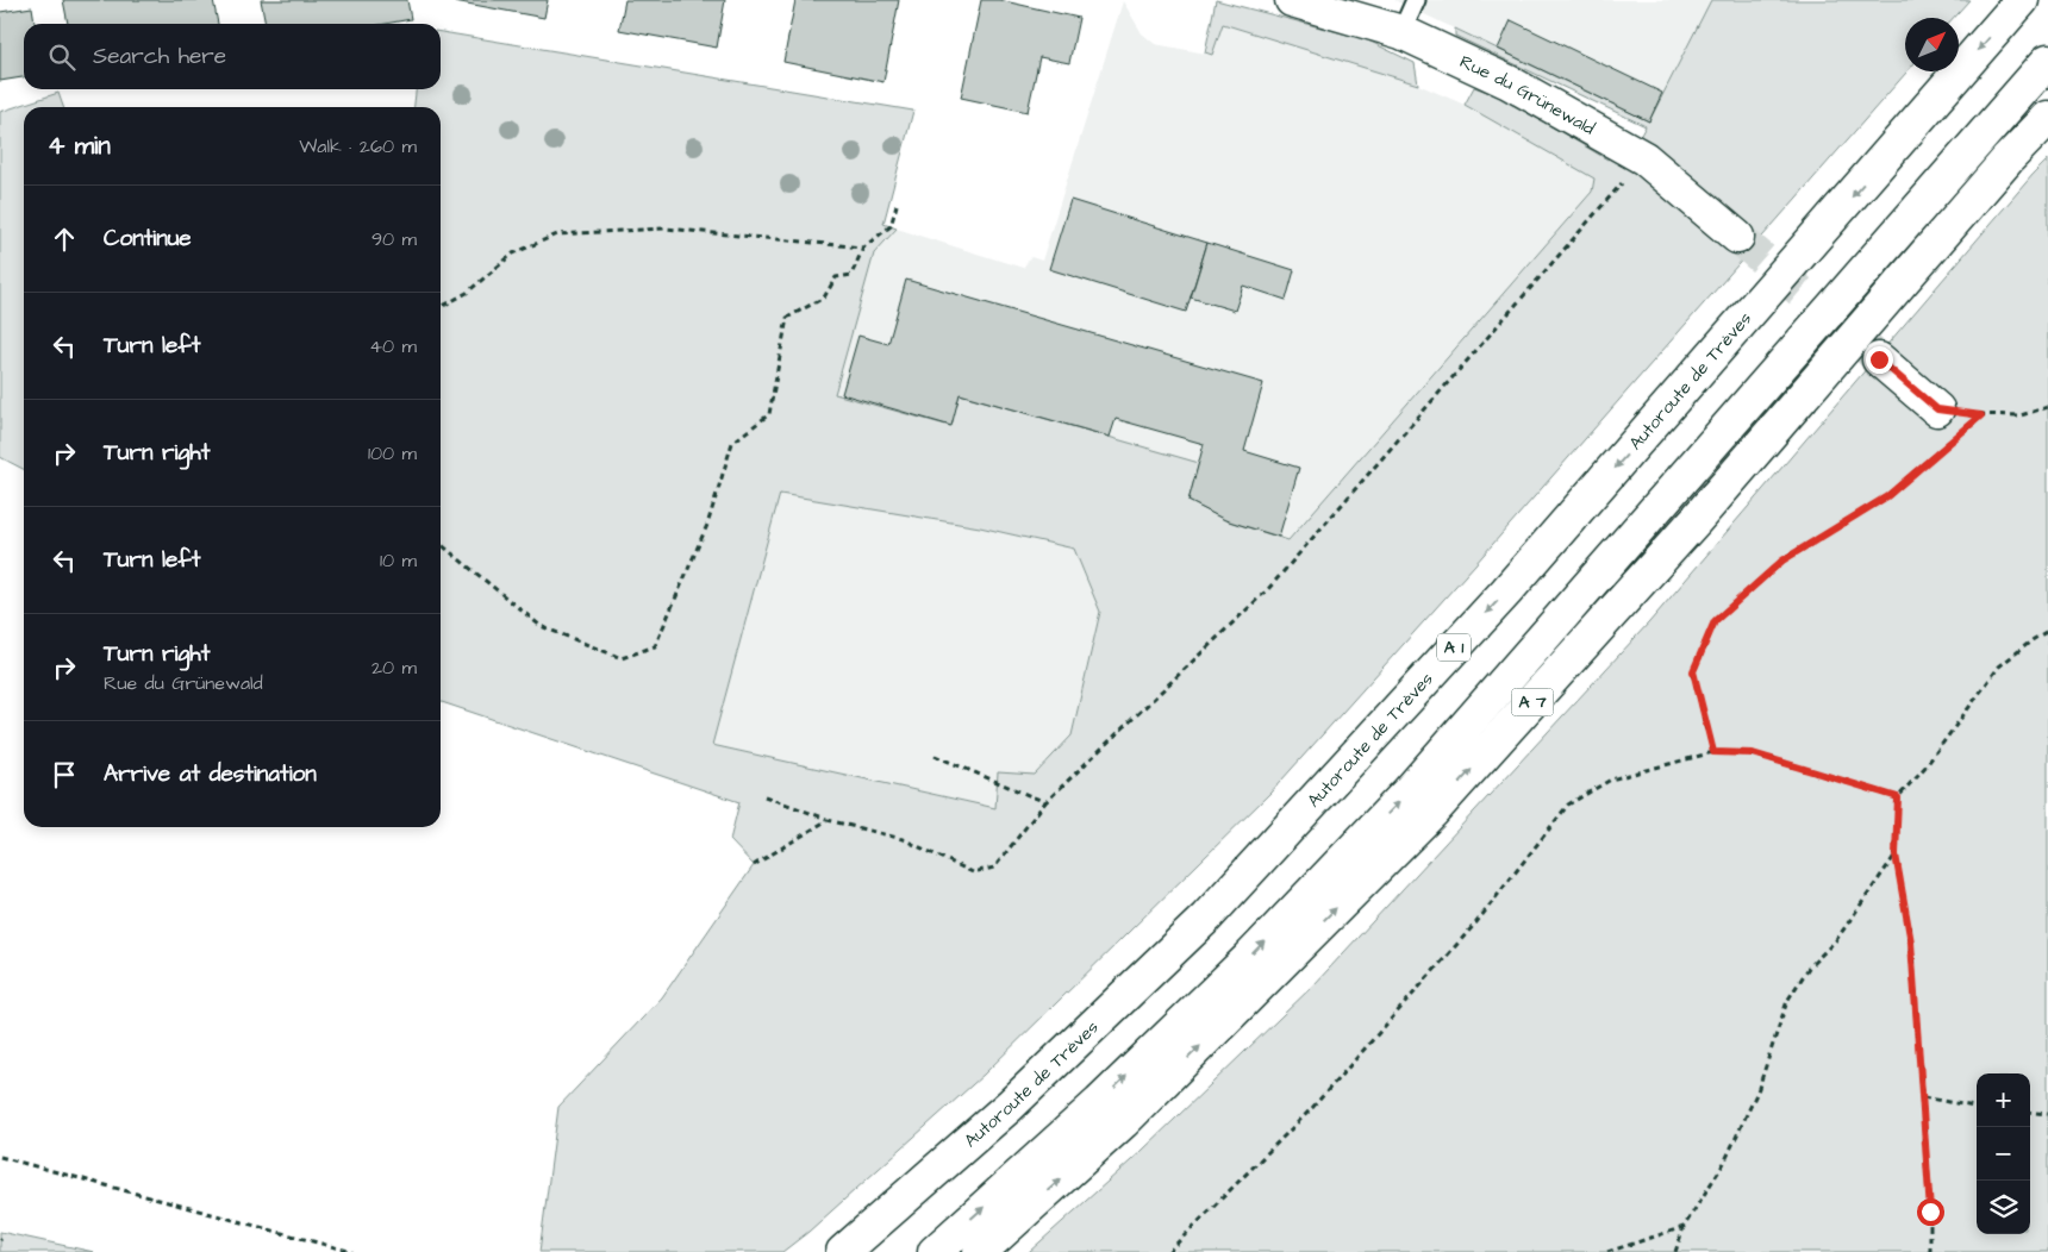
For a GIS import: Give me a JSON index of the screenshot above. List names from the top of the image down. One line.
{"streets":{"main road":["Rue du Grünewald","Autoroute de Trèves","A 1","A 7"]},"north":"top right","page":{"search":"Search here","heading":["4 min","Walk · 260 m"],"list":[["Continue","90 m"],["Turn left","40 m"],["Turn right","100 m"],["Turn left","10 m"],["Turn right","Rue du Grünewald","20 m"],"Arrive at destination"],"map_buttons":["+","−"]}}
